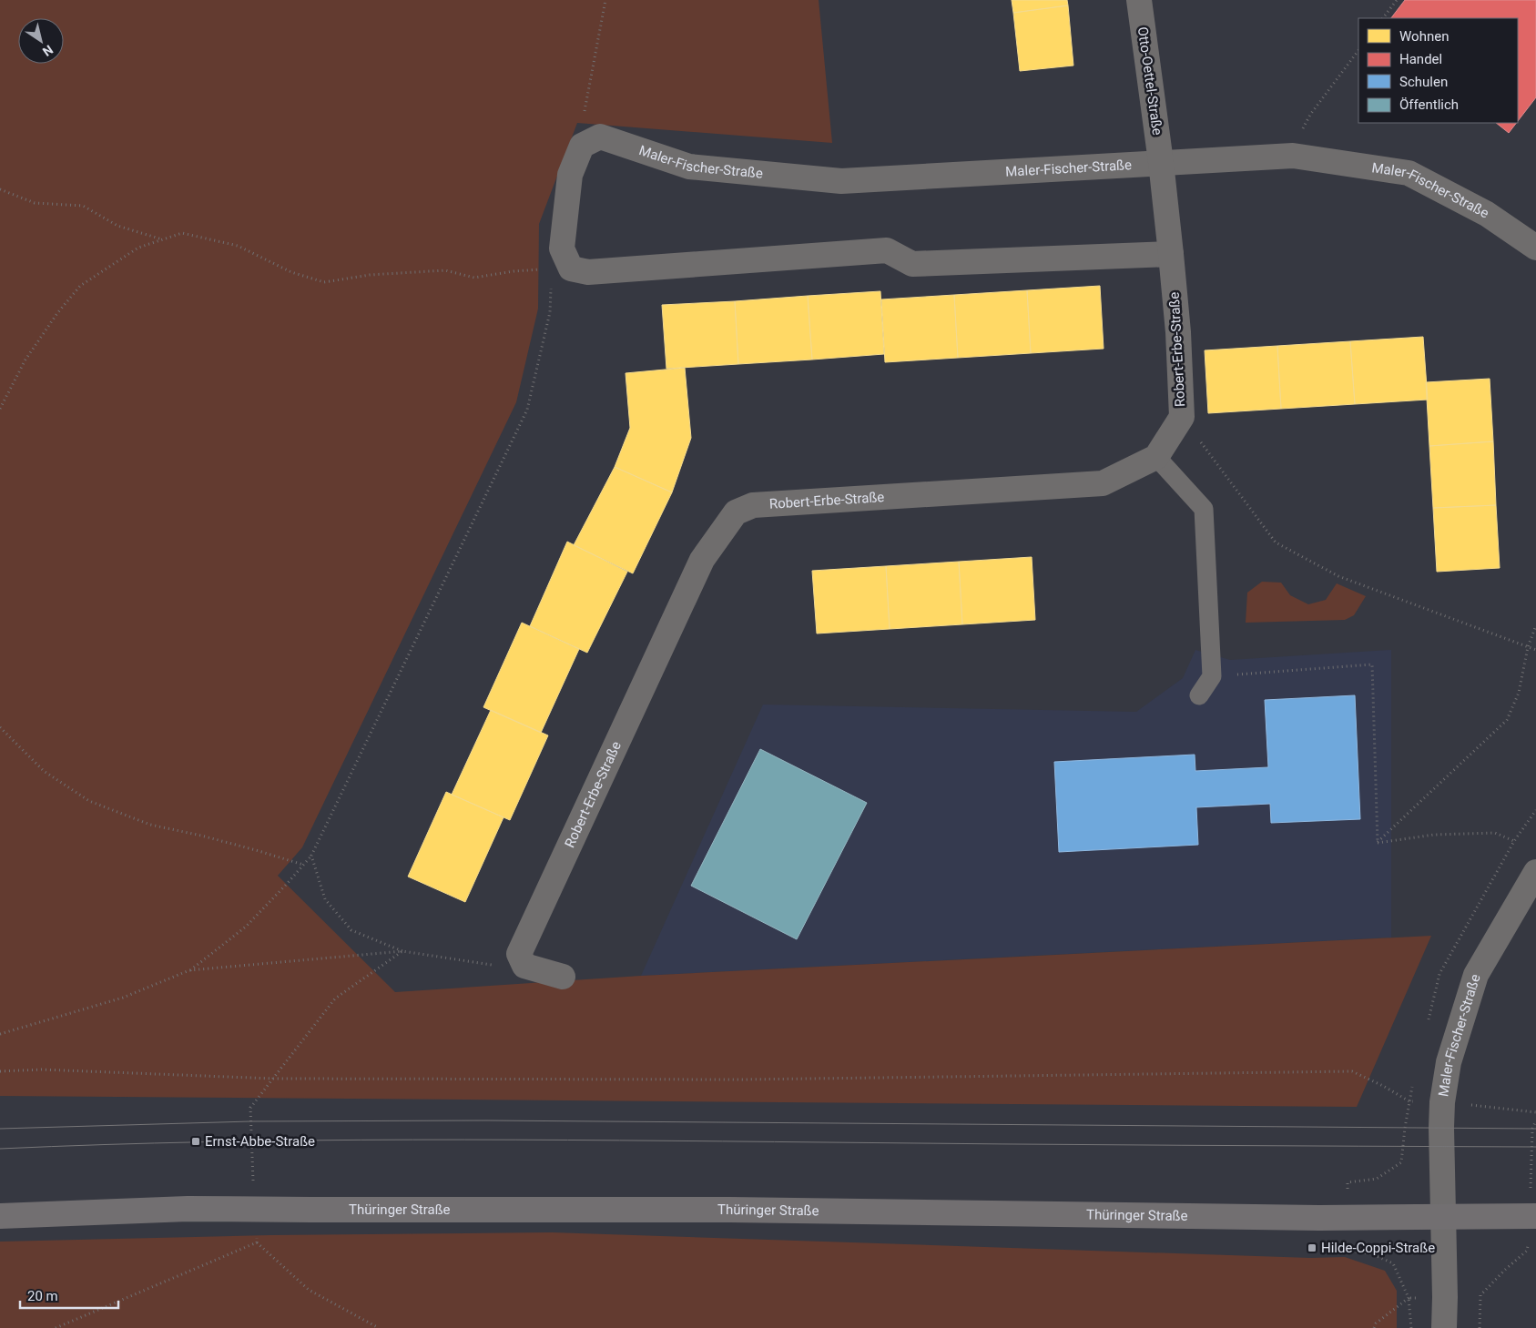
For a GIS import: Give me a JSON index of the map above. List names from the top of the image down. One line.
{"streets":{"main road":["Thüringer Straße"],"street":["Otto-Oettel-Straße","Maler-Fischer-Straße","Robert-Erbe-Straße"]},"crossings":[["Otto-Oettel-Straße","Maler-Fischer-Straße"],["Otto-Oettel-Straße","Robert-Erbe-Straße"],["Maler-Fischer-Straße","Robert-Erbe-Straße"],["Maler-Fischer-Straße","Thüringer Straße"]],"places":{"transit":["Ernst-Abbe-Straße","Hilde-Coppi-Straße"]},"legend":["Wohnen","Handel","Schulen","Öffentlich"],"scale_bar":"20 m","north":"bottom right"}
